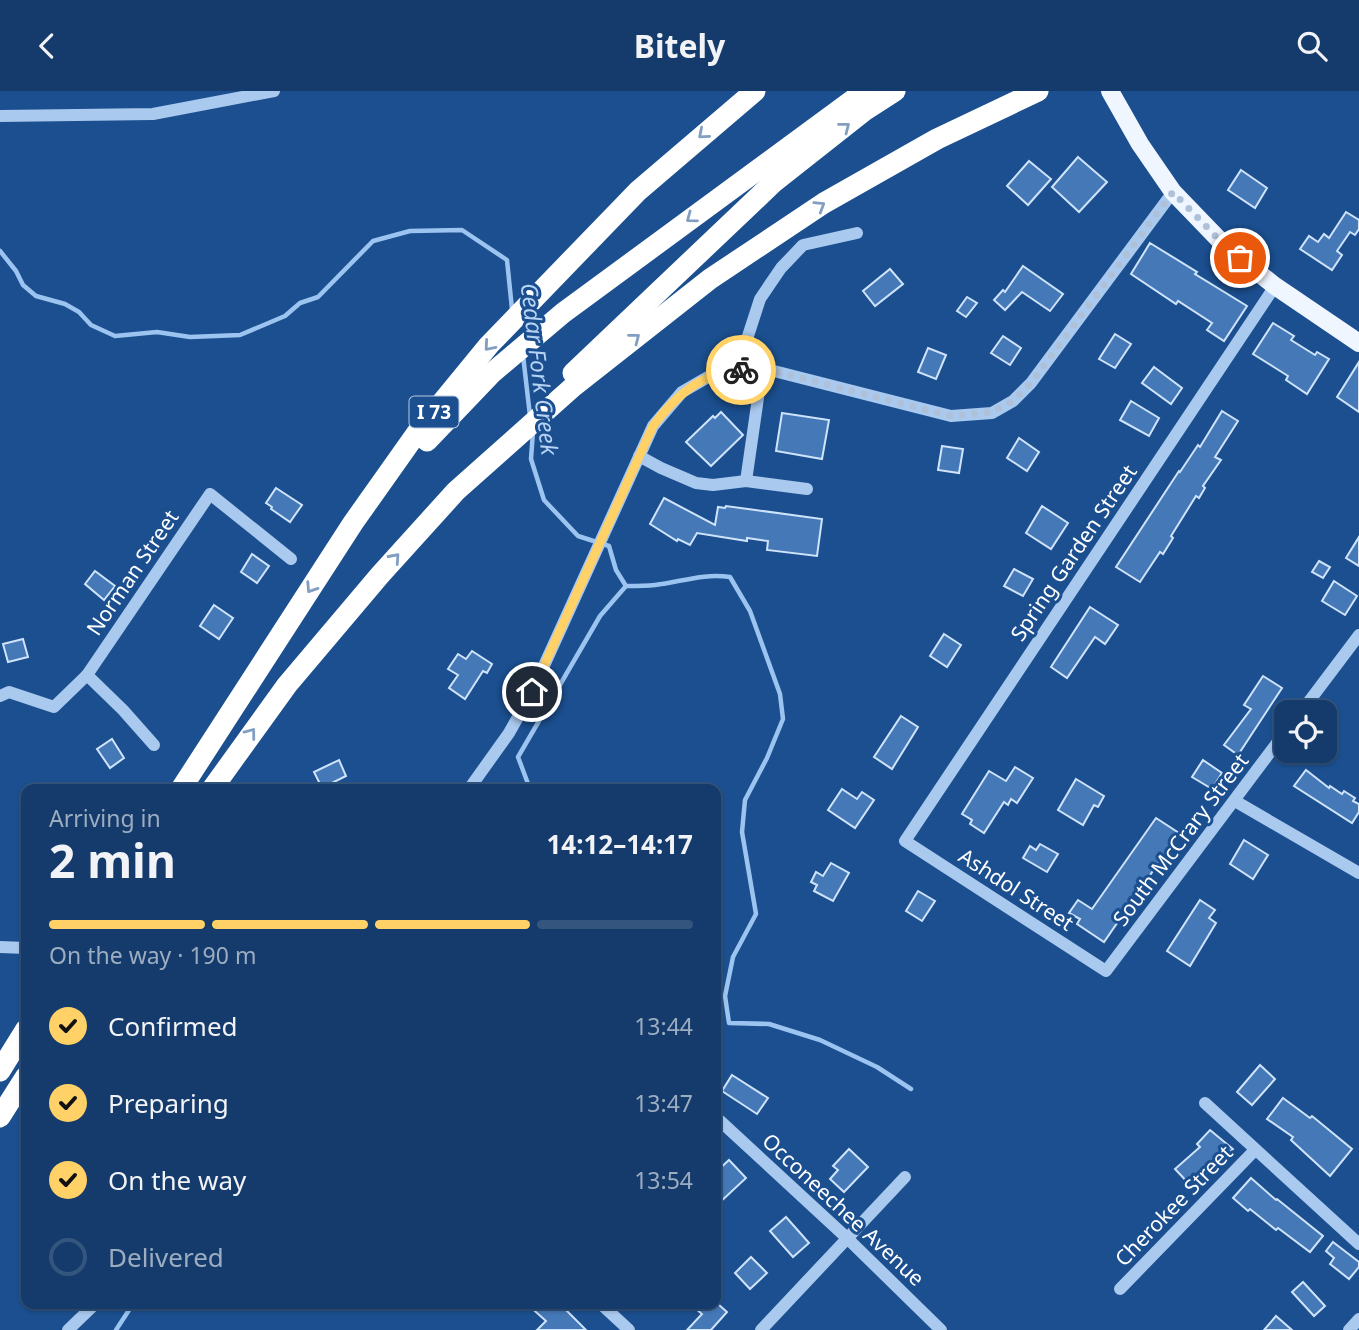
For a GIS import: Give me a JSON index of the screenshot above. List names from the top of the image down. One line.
{"streets":{"highway":["I 73"],"street":["Spring Garden Street","Norman Street","South McCrary Street","Ashdol Street","Cherokee Street","Occoneechee Avenue"]},"crossings":[["Spring Garden Street","Ashdol Street"],["South McCrary Street","Ashdol Street"]],"water":["Cedar Fork Creek"],"page":{"header":"Bitely","heading":["2 min","Arriving in","14:12–14:17"],"bar":"On the way · 190 m","list":[["Confirmed","13:44"],["Preparing","13:47"],["On the way","13:54"],"Delivered"]}}
